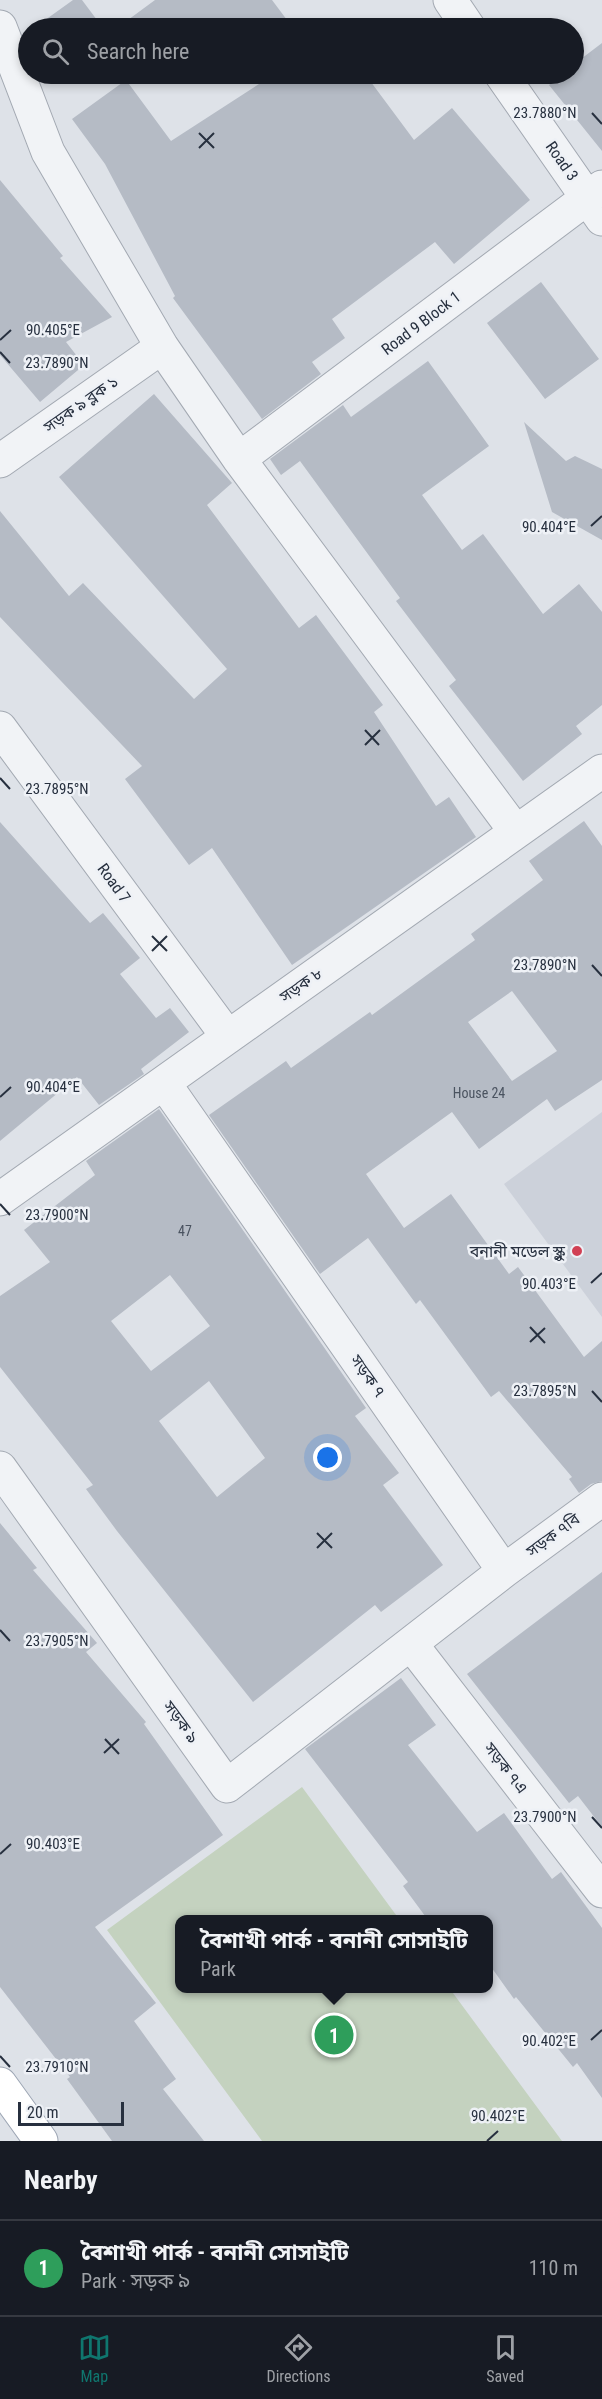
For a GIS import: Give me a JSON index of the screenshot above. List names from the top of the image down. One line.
{"streets":{"street":["Road 3","Road 9 Block 1","সড়ক ৯ ব্লক ১","Road 7","সড়ক ৮","সড়ক ৭","সড়ক ৭বি","সড়ক ৯","সড়ক ৭এ"]},"crossings":[["Road 3","Road 9 Block 1"],["Road 7","সড়ক ৮"],["সড়ক ৮","সড়ক ৭"],["সড়ক ৭","সড়ক ৭বি"],["সড়ক ৯","সড়ক ৭এ"]],"places":["বনানী মডেল স্কুল"],"house_numbers":["House 24","47"],"scale_bar":"20 m","page":{"search":"Search here","popup":["বৈশাখী পার্ক - বনানী সোসাইটি","Park"],"pins":"1","scale":"20 m","heading":"Nearby","list":[{"mark":"1","name":"বৈশাখী পার্ক - বনানী সোসাইটি","note":"Park · সড়ক ৯","value":"110 m"}],"nav":["Map","Directions","Saved"]},"coordinates":["23.7880°N","90.405°E","23.7890°N","90.404°E","23.7895°N","23.7900°N","90.403°E","23.7905°N","90.402°E","23.7910°N"]}
